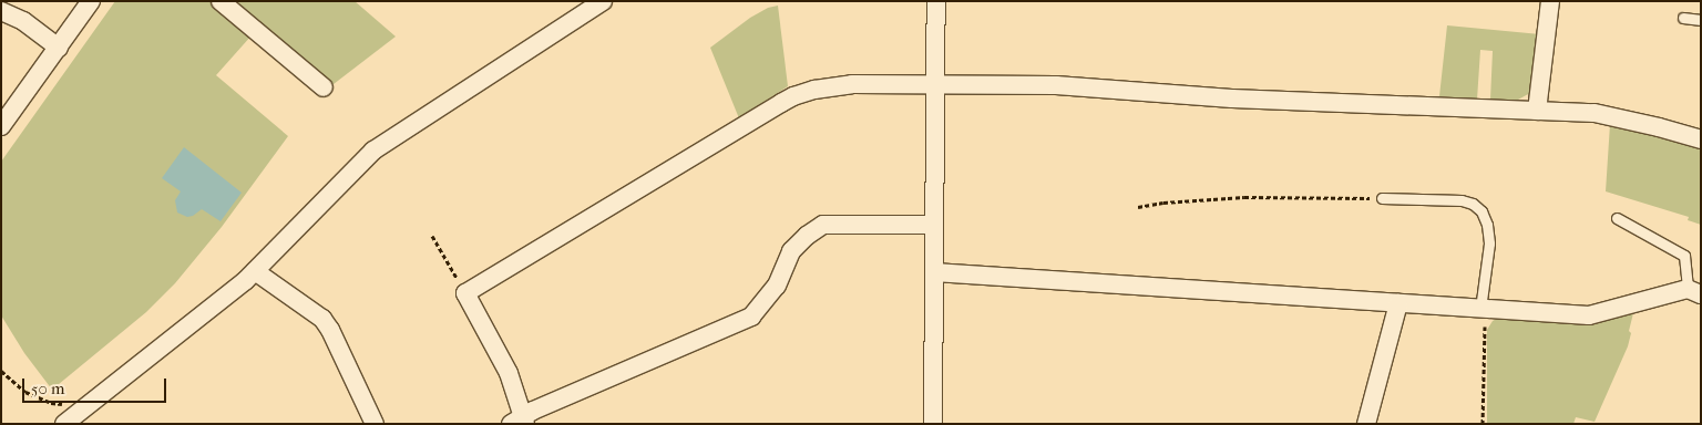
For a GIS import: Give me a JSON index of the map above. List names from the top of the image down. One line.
{"scale_bar":"50 m"}
